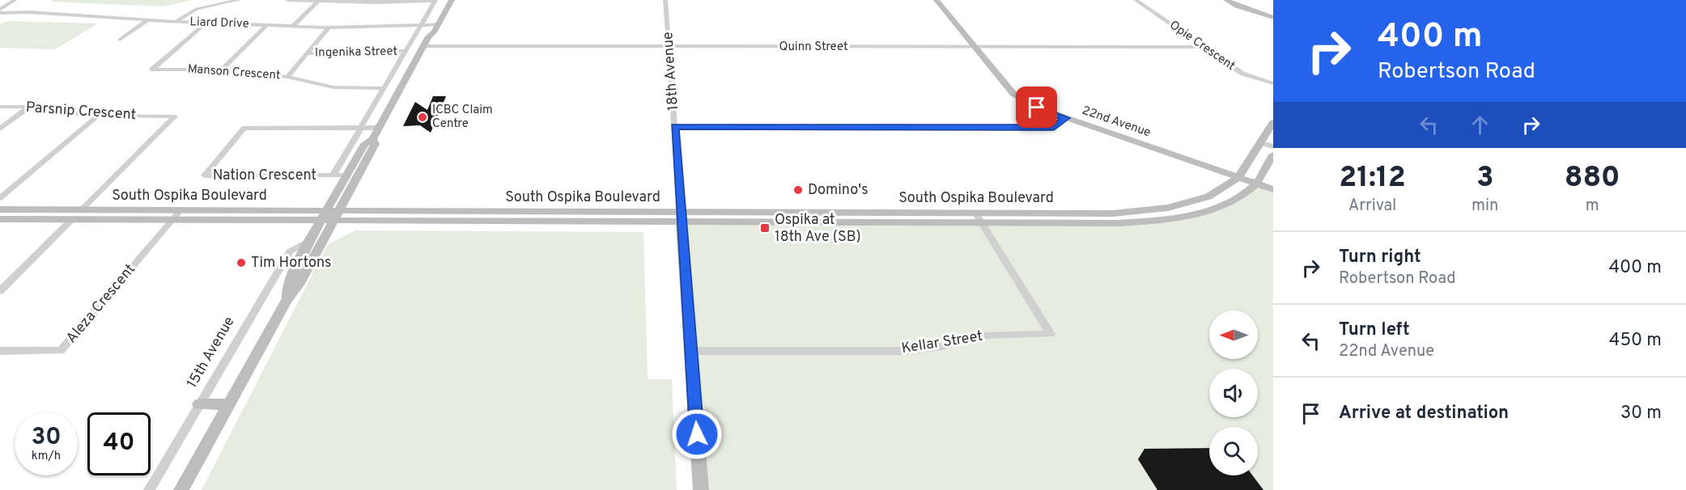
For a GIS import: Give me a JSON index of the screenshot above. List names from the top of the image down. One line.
{"streets":{"main road":["18th Avenue","22nd Avenue","South Ospika Boulevard","15th Avenue"],"street":["Liard Drive","Opie Crescent","Quinn Street","Ingenika Street","Manson Crescent","Parsnip Crescent","Nation Crescent","Aleza Crescent","Kellar Street"]},"crossings":[["Liard Drive","Manson Crescent"],["Liard Drive","15th Avenue"],["Opie Crescent","Quinn Street"],["Quinn Street","18th Avenue"],["Quinn Street","22nd Avenue"],["Quinn Street","15th Avenue"],["18th Avenue","South Ospika Boulevard"],["18th Avenue","Kellar Street"],["Parsnip Crescent","South Ospika Boulevard"],["22nd Avenue","South Ospika Boulevard"],["Nation Crescent","15th Avenue"],["South Ospika Boulevard","Aleza Crescent"],["South Ospika Boulevard","Kellar Street"],["South Ospika Boulevard","15th Avenue"]],"places":{"other":["ICBC Claim Centre","Domino's","Tim Hortons"],"transit":["Ospika at 18th Ave (SB)"]},"north":"left","page":{"turn":["400 m","Robertson Road"],"eta":["21:12","Arrival","3","min","880","m"],"list":[{"name":"Turn right","note":"Robertson Road","value":"400 m"},{"name":"Turn left","note":"22nd Avenue","value":"450 m"},{"name":"Arrive at destination","value":"30 m"}],"speed":"30 km/h","limit":"40"}}
